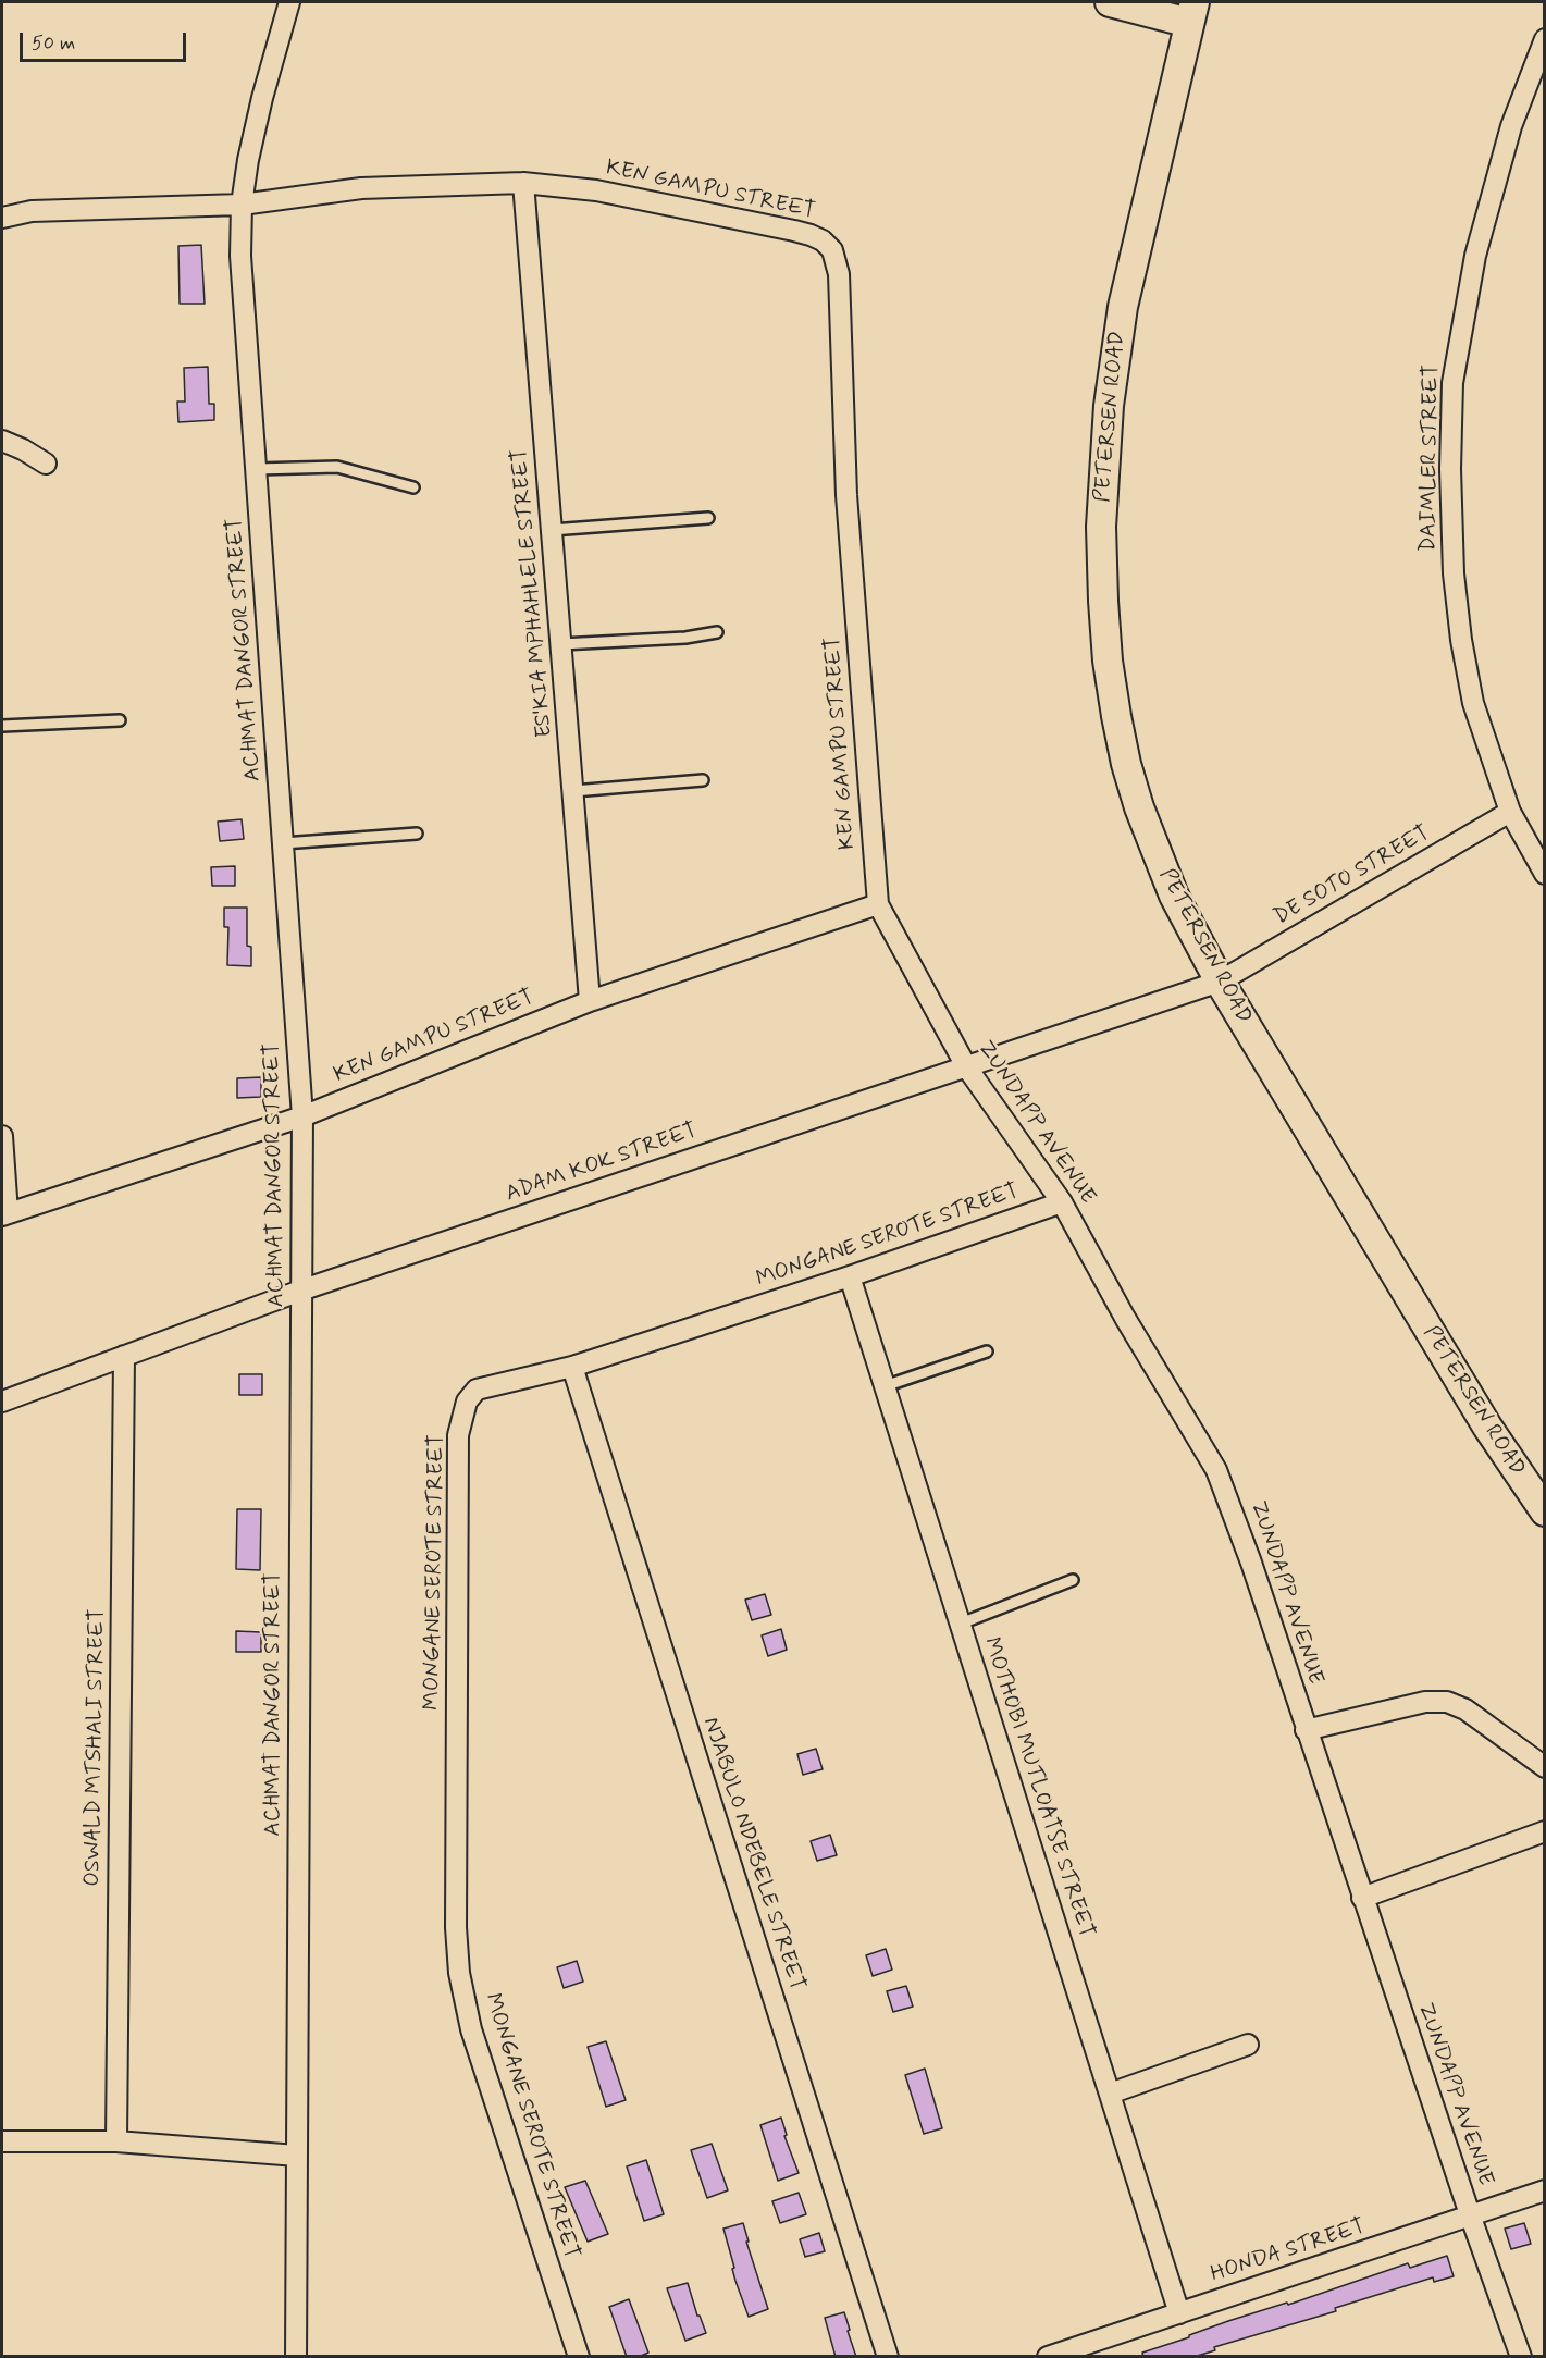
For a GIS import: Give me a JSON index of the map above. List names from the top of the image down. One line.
{"streets":{"street":["KEN GAMPU STREET","PETERSEN ROAD","DAIMLER STREET","ES'KIA MPHAHLELE STREET","ACHMAT DANGOR STREET","DE SOTO STREET","ZUNDAPP AVENUE","ADAM KOK STREET","MONGANE SEROTE STREET","OSWALD MTSHALI STREET","MOTHOBI MUTLOATSE STREET","NJABULO NDEBELE STREET","HONDA STREET"]},"crossings":[["KEN GAMPU STREET","ES'KIA MPHAHLELE STREET"],["KEN GAMPU STREET","ACHMAT DANGOR STREET"],["KEN GAMPU STREET","ZUNDAPP AVENUE"],["PETERSEN ROAD","DE SOTO STREET"],["PETERSEN ROAD","ADAM KOK STREET"],["DAIMLER STREET","DE SOTO STREET"],["ACHMAT DANGOR STREET","ADAM KOK STREET"],["DE SOTO STREET","ADAM KOK STREET"],["ZUNDAPP AVENUE","ADAM KOK STREET"],["ZUNDAPP AVENUE","MONGANE SEROTE STREET"],["ZUNDAPP AVENUE","HONDA STREET"],["ADAM KOK STREET","OSWALD MTSHALI STREET"],["MONGANE SEROTE STREET","MOTHOBI MUTLOATSE STREET"],["MONGANE SEROTE STREET","NJABULO NDEBELE STREET"],["MOTHOBI MUTLOATSE STREET","HONDA STREET"]],"scale_bar":"50 m"}
